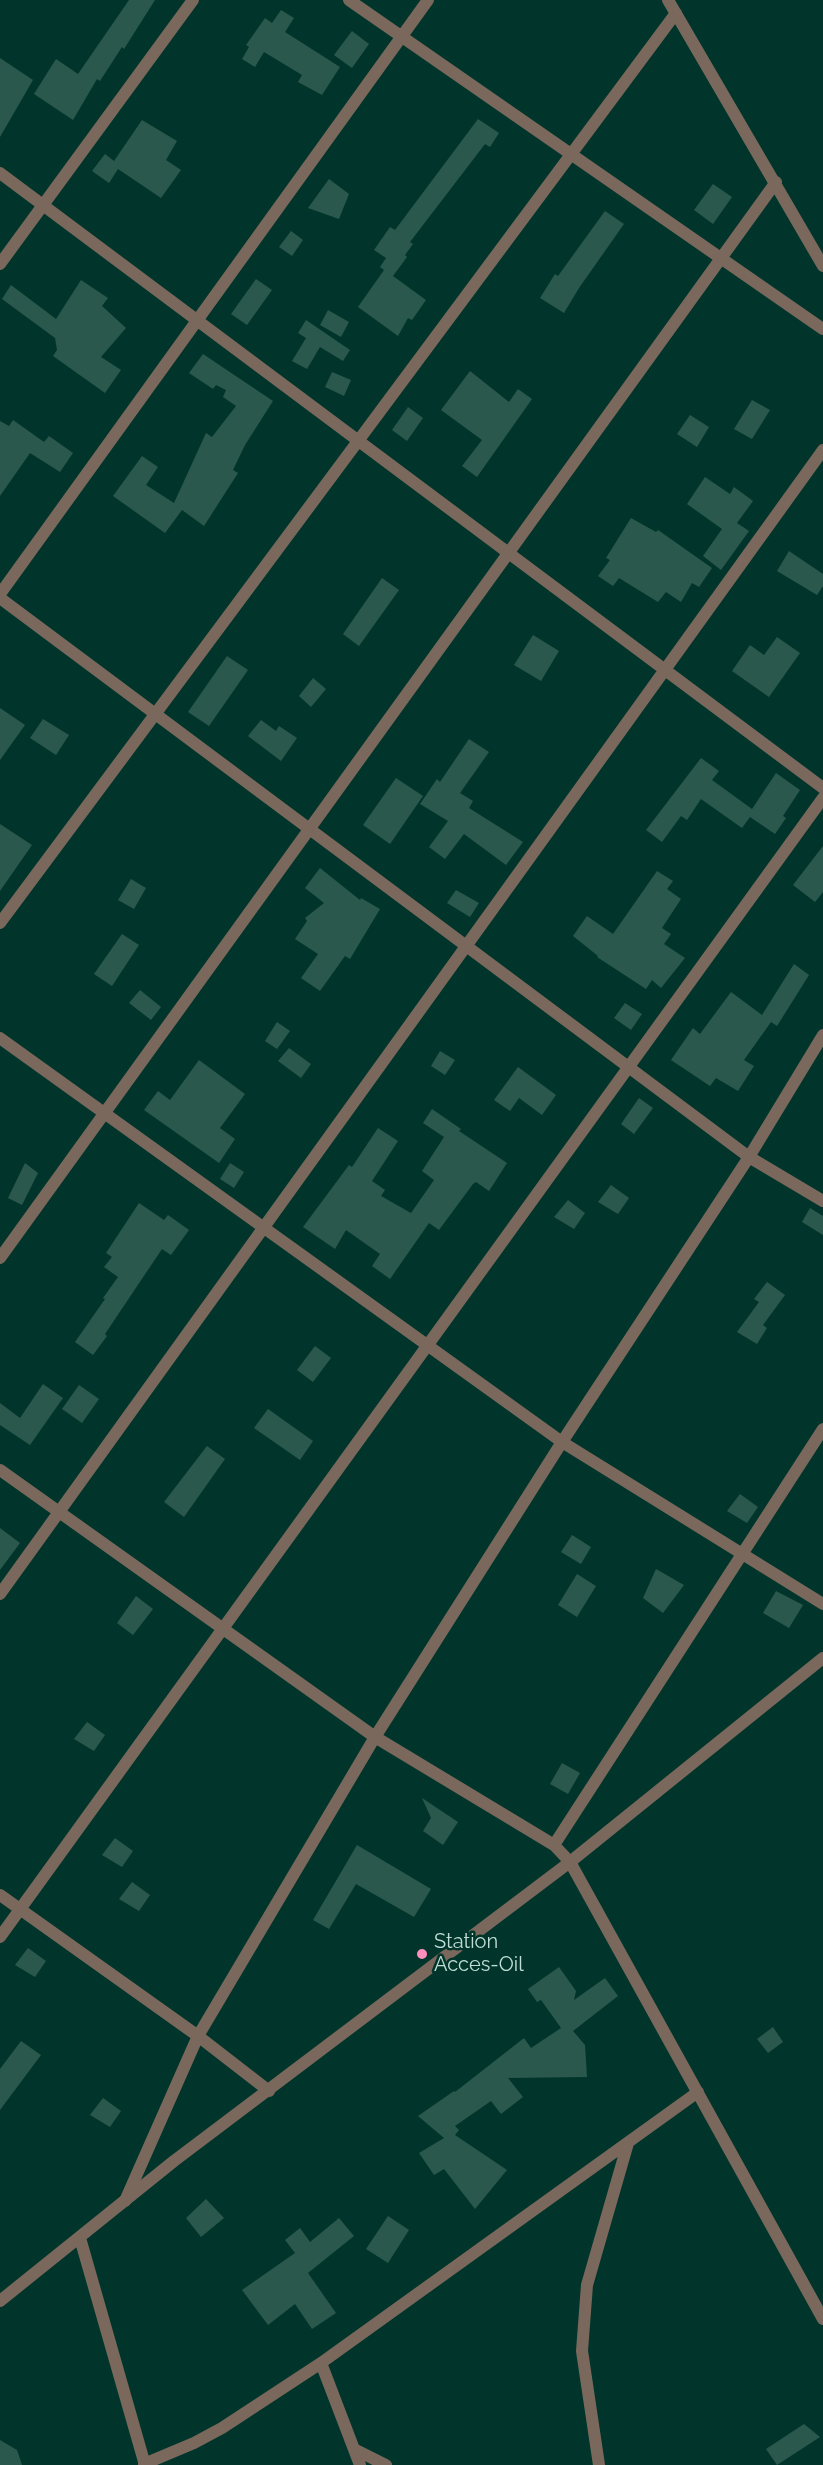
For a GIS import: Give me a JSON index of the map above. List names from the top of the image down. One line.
{"places":["Station Acces-Oil"]}
